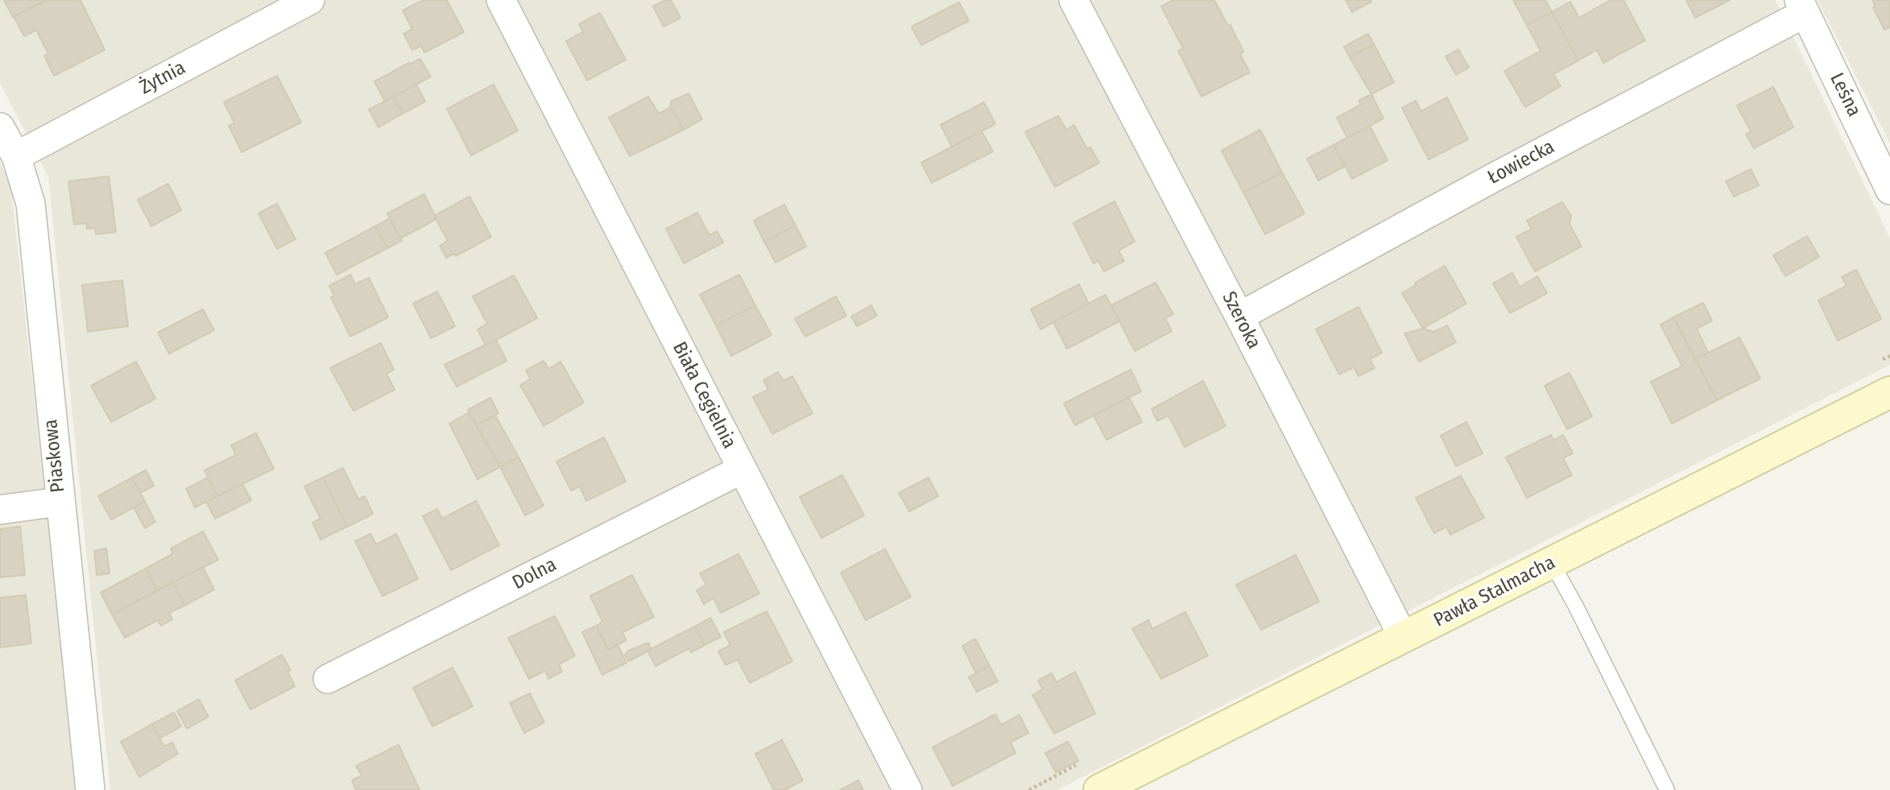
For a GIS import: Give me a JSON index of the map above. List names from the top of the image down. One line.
{"streets":{"street":["Żytnia","Leśna","Łowiecka","Szeroka","Biała Cegielnia","Piaskowa","Dolna","Pawła Stalmacha"]},"crossings":[["Żytnia","Piaskowa"],["Leśna","Łowiecka"],["Łowiecka","Szeroka"],["Szeroka","Pawła Stalmacha"],["Biała Cegielnia","Dolna"]]}
